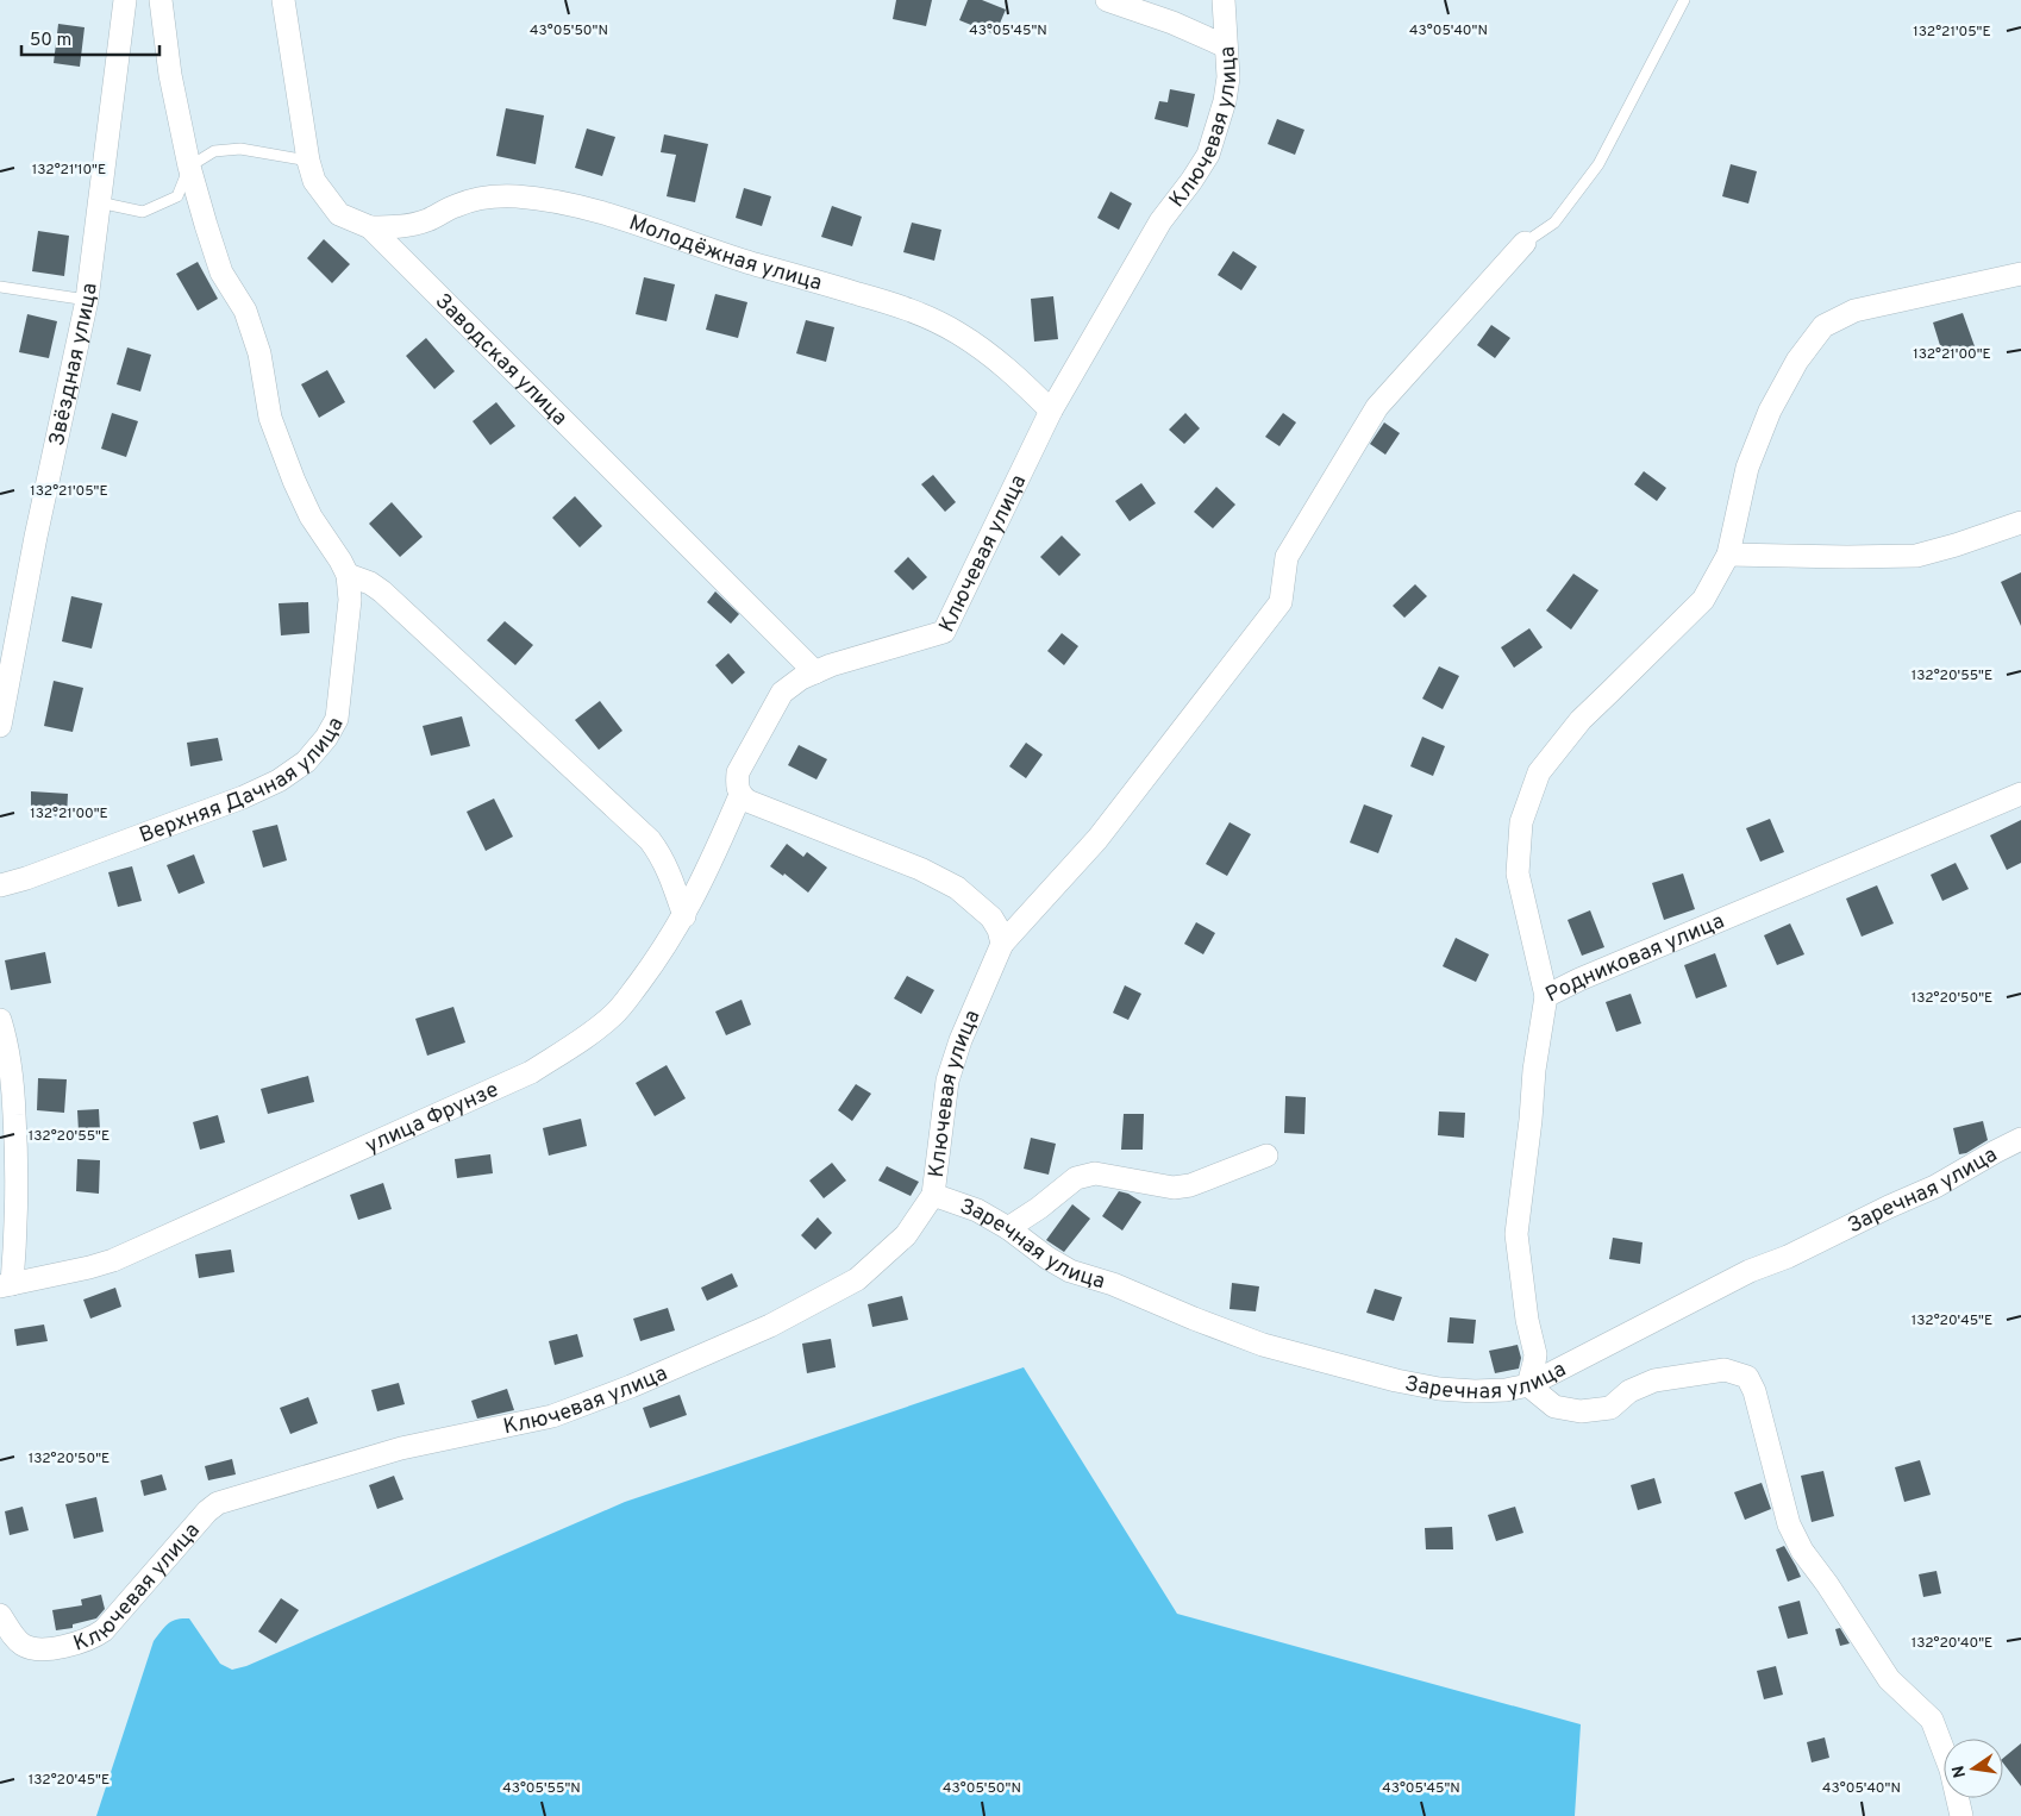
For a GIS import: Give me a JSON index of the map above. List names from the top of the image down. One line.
{"streets":{"street":["Ключевая улица","Молодёжная улица","Заводская улица","Звёздная улица","Верхняя Дачная улица","Родниковая улица","улица Фрунзе","Заречная улица"]},"crossings":[["Ключевая улица","Молодёжная улица"],["Ключевая улица","Заводская улица"],["Ключевая улица","улица Фрунзе"],["Ключевая улица","Заречная улица"],["Молодёжная улица","Заводская улица"],["Родниковая улица","Заречная улица"]],"scale_bar":"50 m","north":"left","coordinates":["43°05'50\"N","43°05'45\"N","43°05'40\"N","132°21'05\"E","132°21'10\"E","132°21'00\"E","132°20'55\"E","132°20'50\"E","132°20'45\"E","132°20'40\"E","43°05'55\"N"]}
